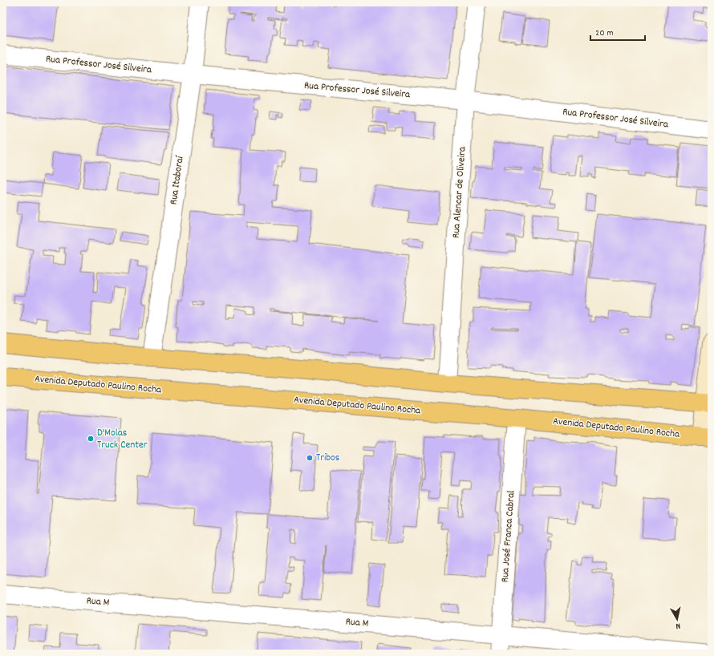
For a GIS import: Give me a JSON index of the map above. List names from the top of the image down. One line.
{"streets":{"main road":["Avenida Deputado Paulino Rocha"],"street":["Rua Professor José Silveira","Rua Itaboraí","Rua Alencar de Oliveira","Rua José Franca Cabral","Rua M"]},"crossings":[["Rua Professor José Silveira","Rua Itaboraí"],["Rua Professor José Silveira","Rua Alencar de Oliveira"],["Avenida Deputado Paulino Rocha","Rua José Franca Cabral"],["Rua José Franca Cabral","Rua M"]],"places":["D'Molas Truck Center","Tribos"],"scale_bar":"20 m","north":"bottom"}
